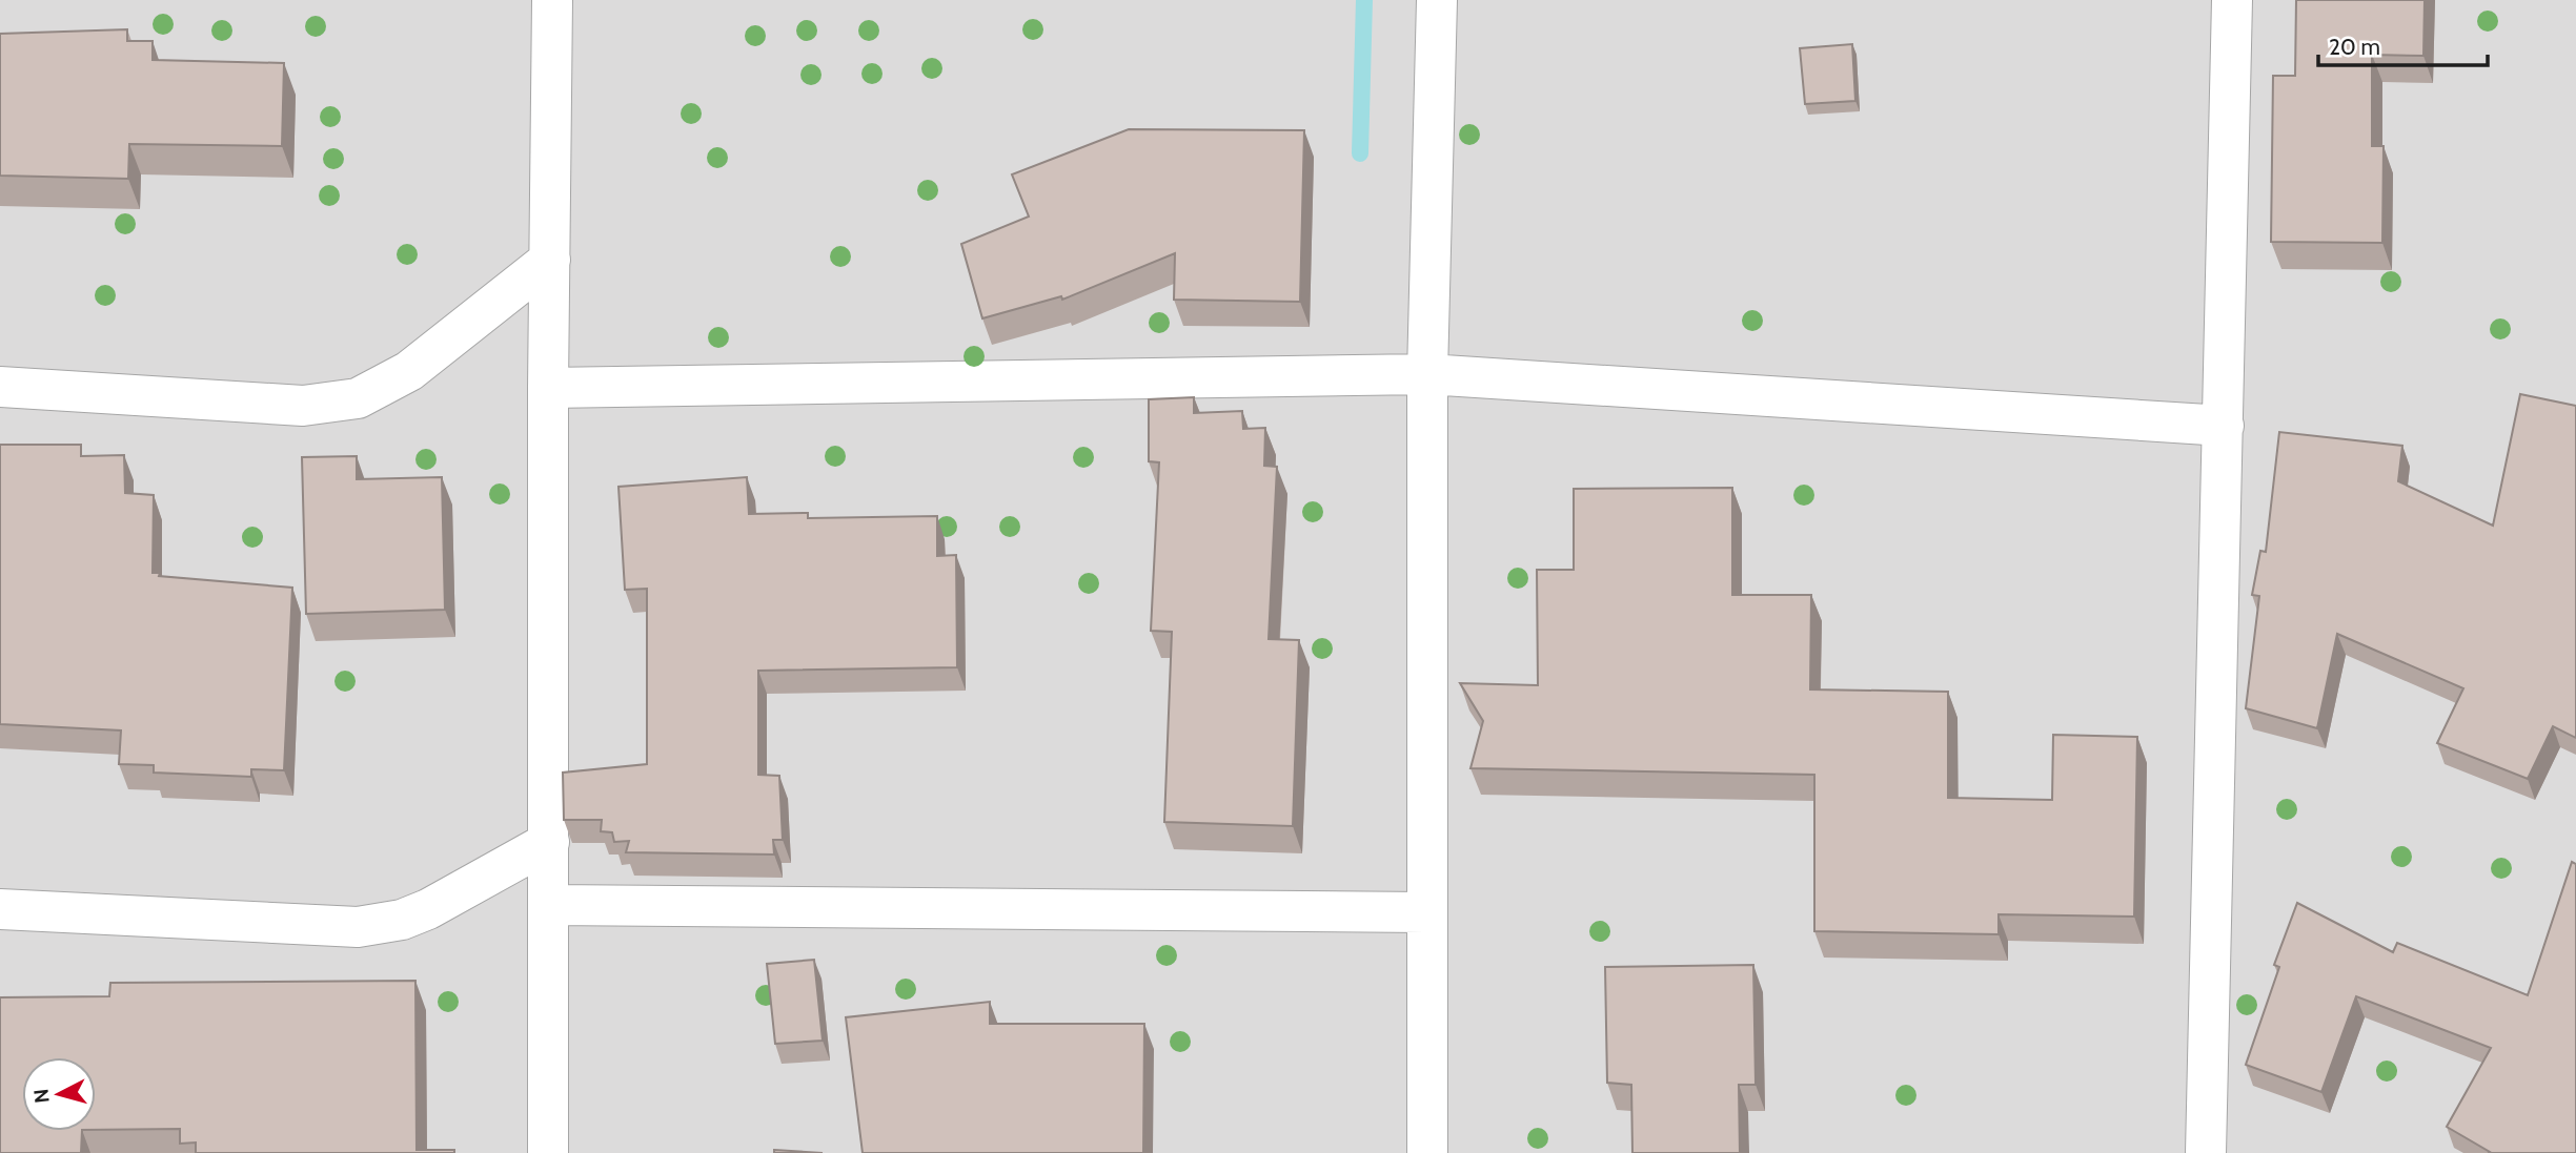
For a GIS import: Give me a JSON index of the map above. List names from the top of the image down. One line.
{"scale_bar":"20 m","north":"left"}
